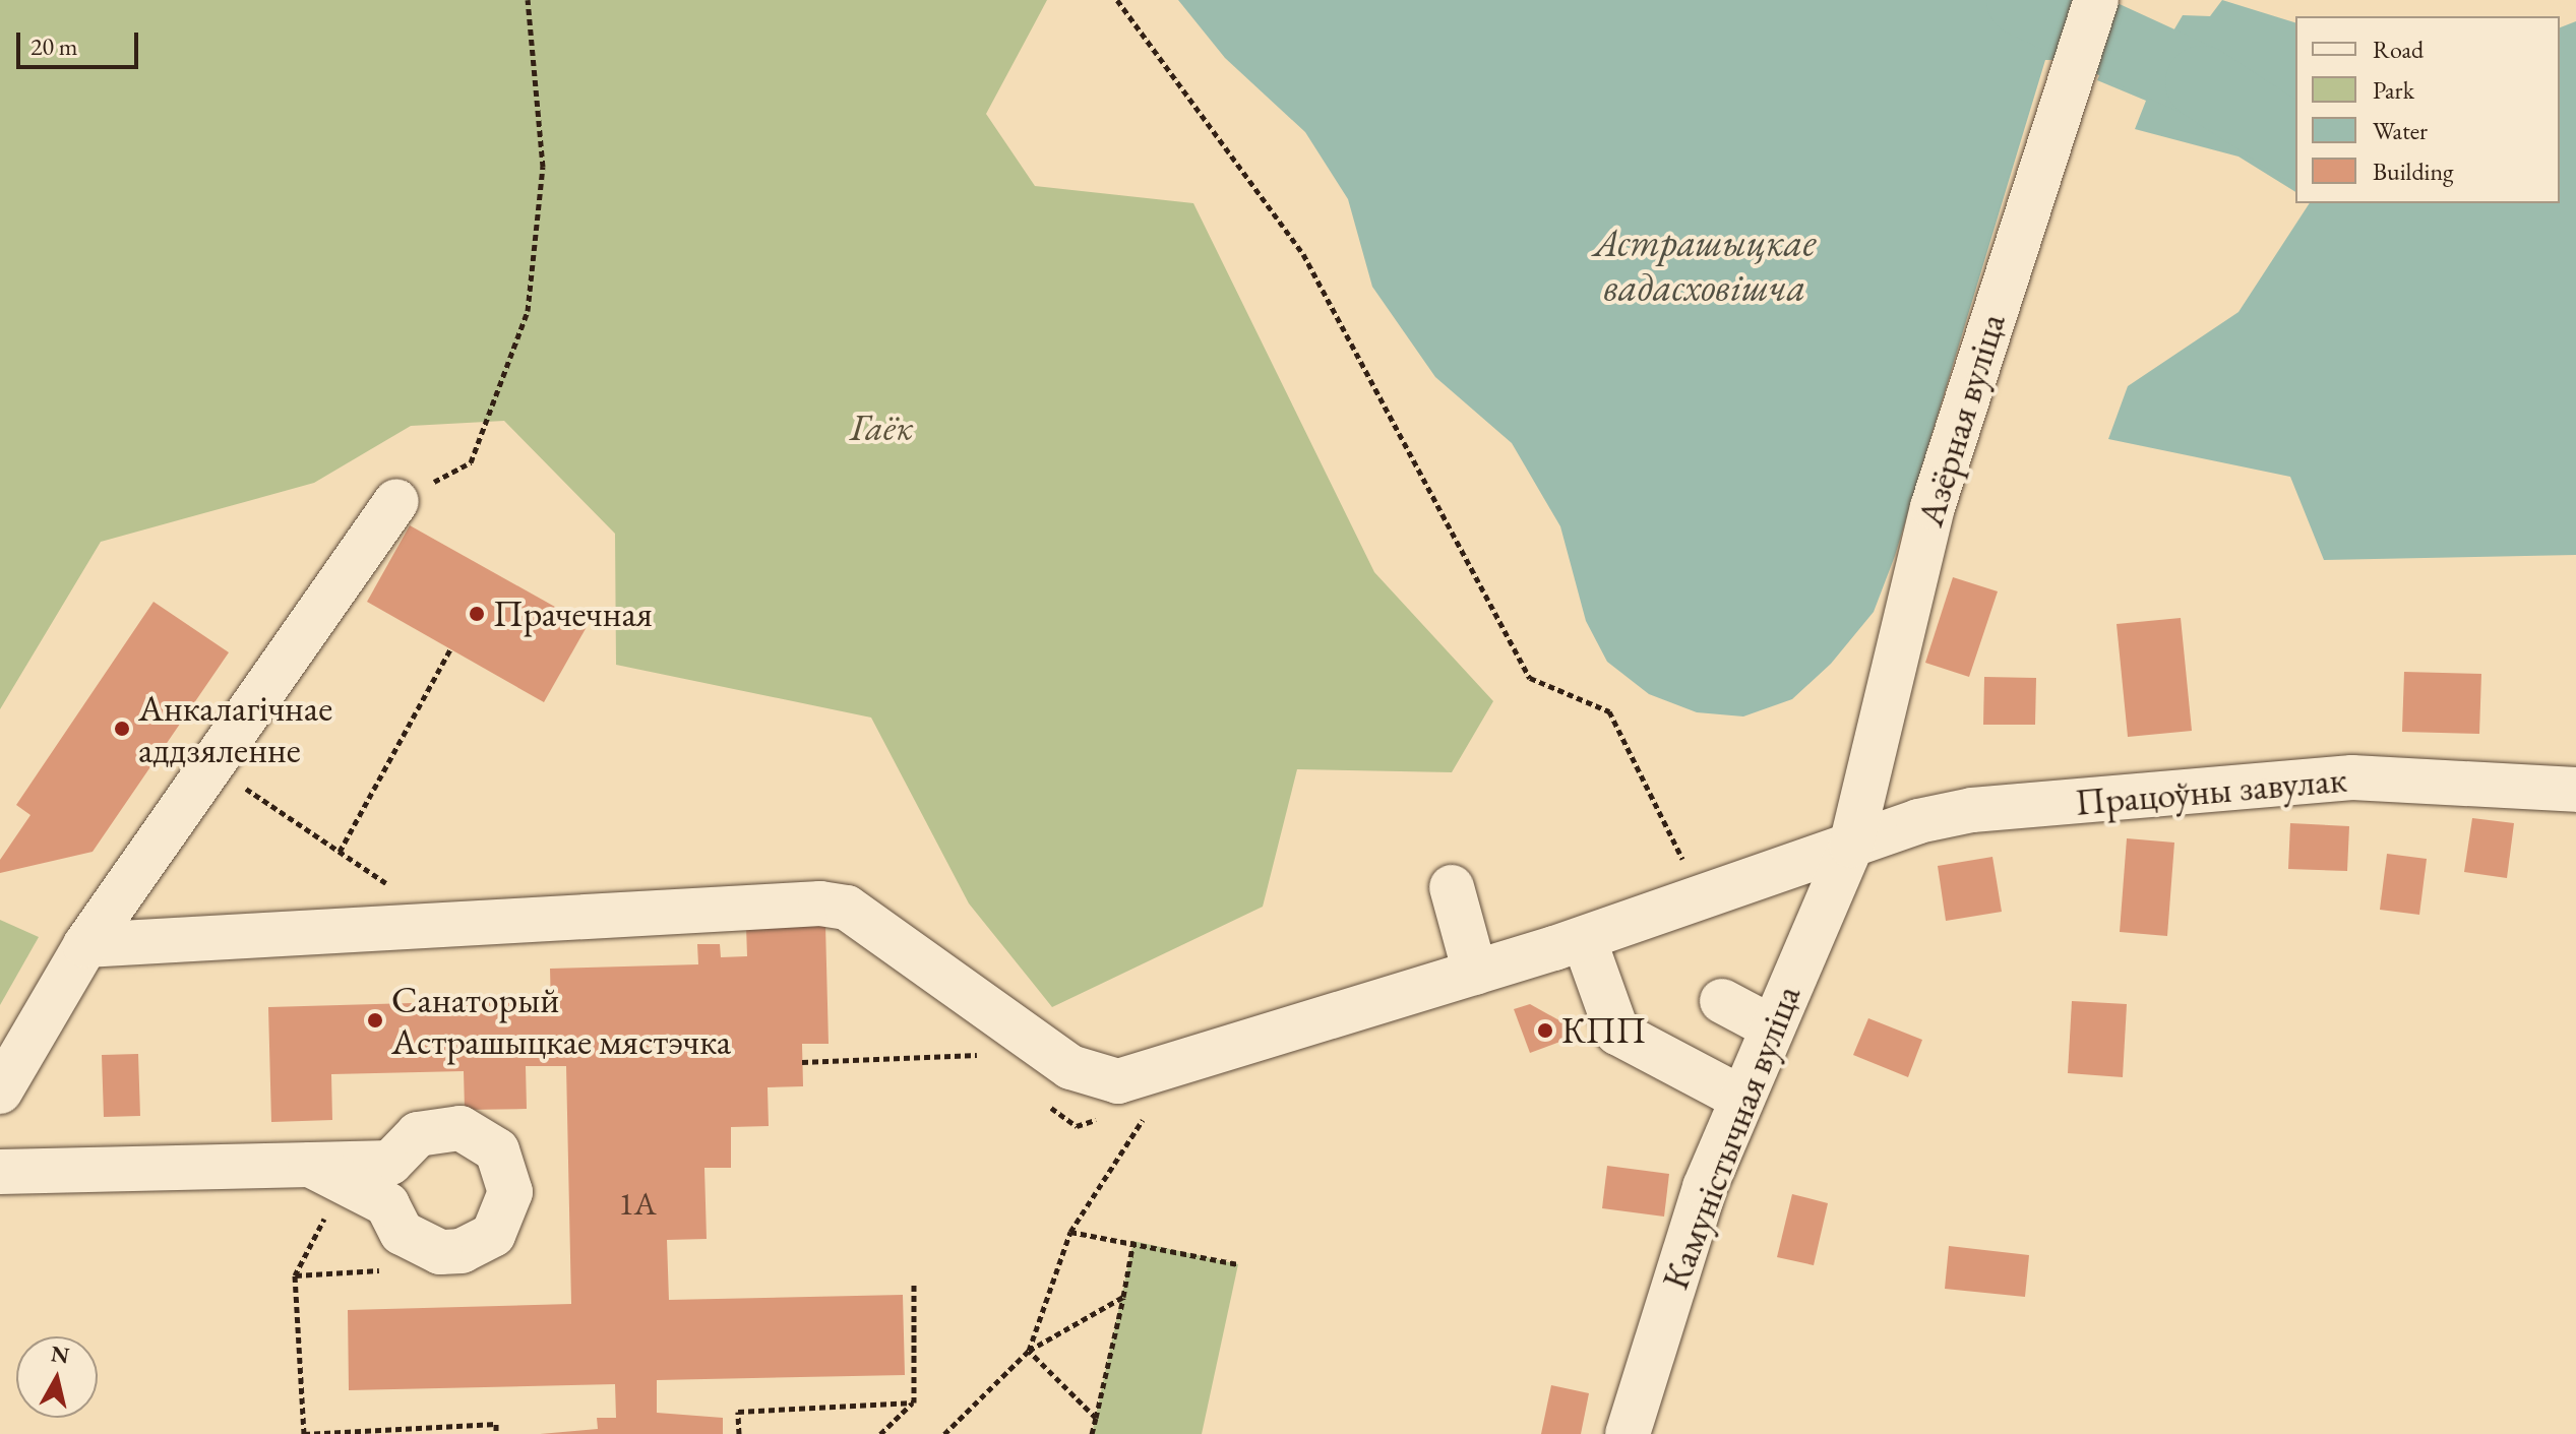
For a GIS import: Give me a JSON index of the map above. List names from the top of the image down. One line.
{"streets":{"street":["Азёрная вуліца","Працоўны завулак","Камуністычная вуліца"]},"crossings":[["Азёрная вуліца","Працоўны завулак"],["Азёрная вуліца","Камуністычная вуліца"],["Працоўны завулак","Камуністычная вуліца"]],"water":["Астрашыцкае вадасховішча"],"parks":["Гаёк"],"places":["Прачечная","Анкалагічнае аддзяленне","Санаторый Астрашыцкае мястэчка","КПП"],"house_numbers":["1А"],"legend":["Road","Park","Water","Building"],"scale_bar":"20 m","north":"top"}
